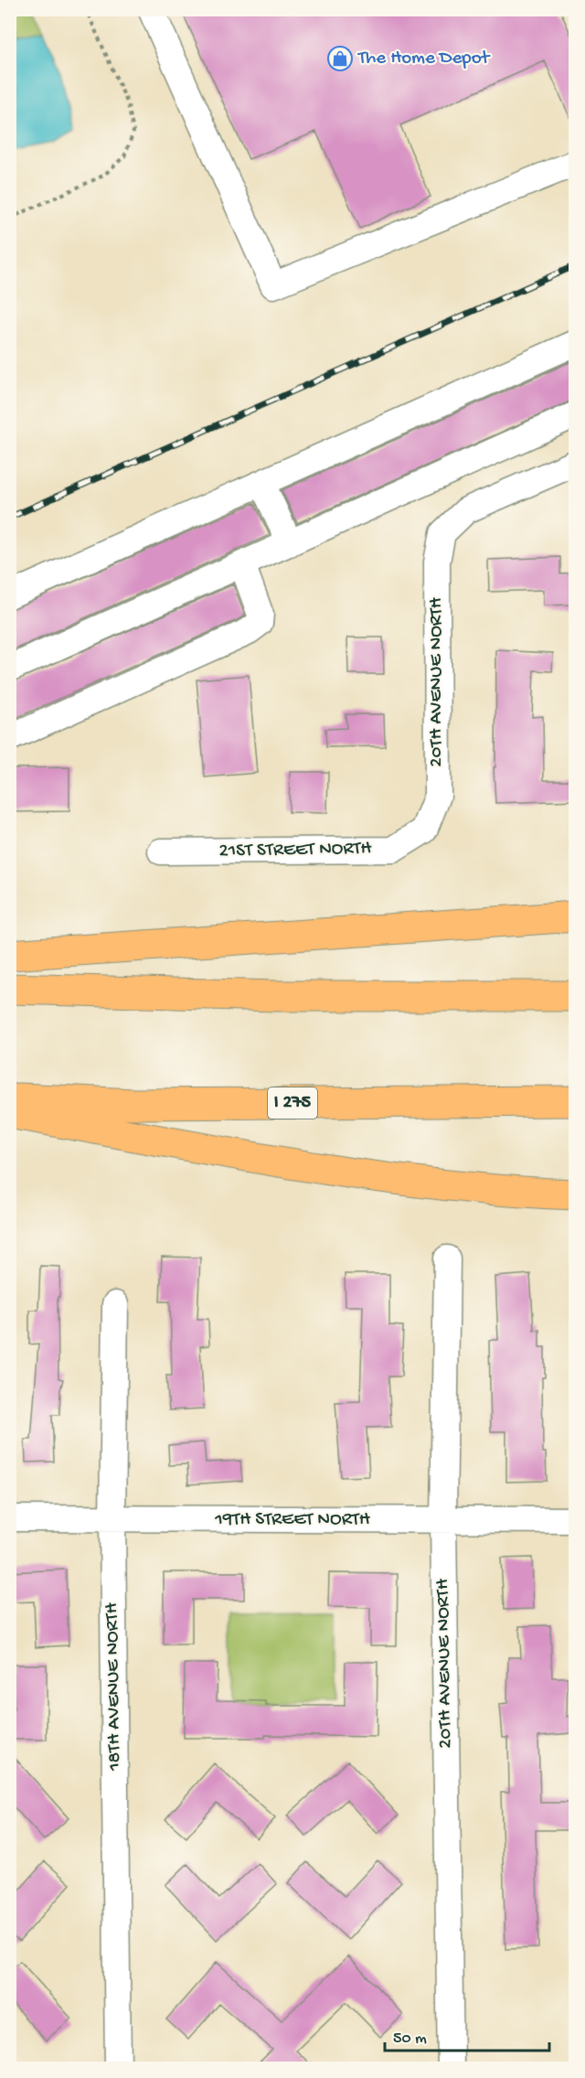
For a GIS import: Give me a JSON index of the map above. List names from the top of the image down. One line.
{"streets":{"highway":["I 275"],"street":["20TH AVENUE NORTH","21ST STREET NORTH","19TH STREET NORTH","18TH AVENUE NORTH"]},"crossings":[["20TH AVENUE NORTH","21ST STREET NORTH"],["20TH AVENUE NORTH","19TH STREET NORTH"],["19TH STREET NORTH","18TH AVENUE NORTH"]],"places":{"shop":["The Home Depot"]},"scale_bar":"50 m"}
